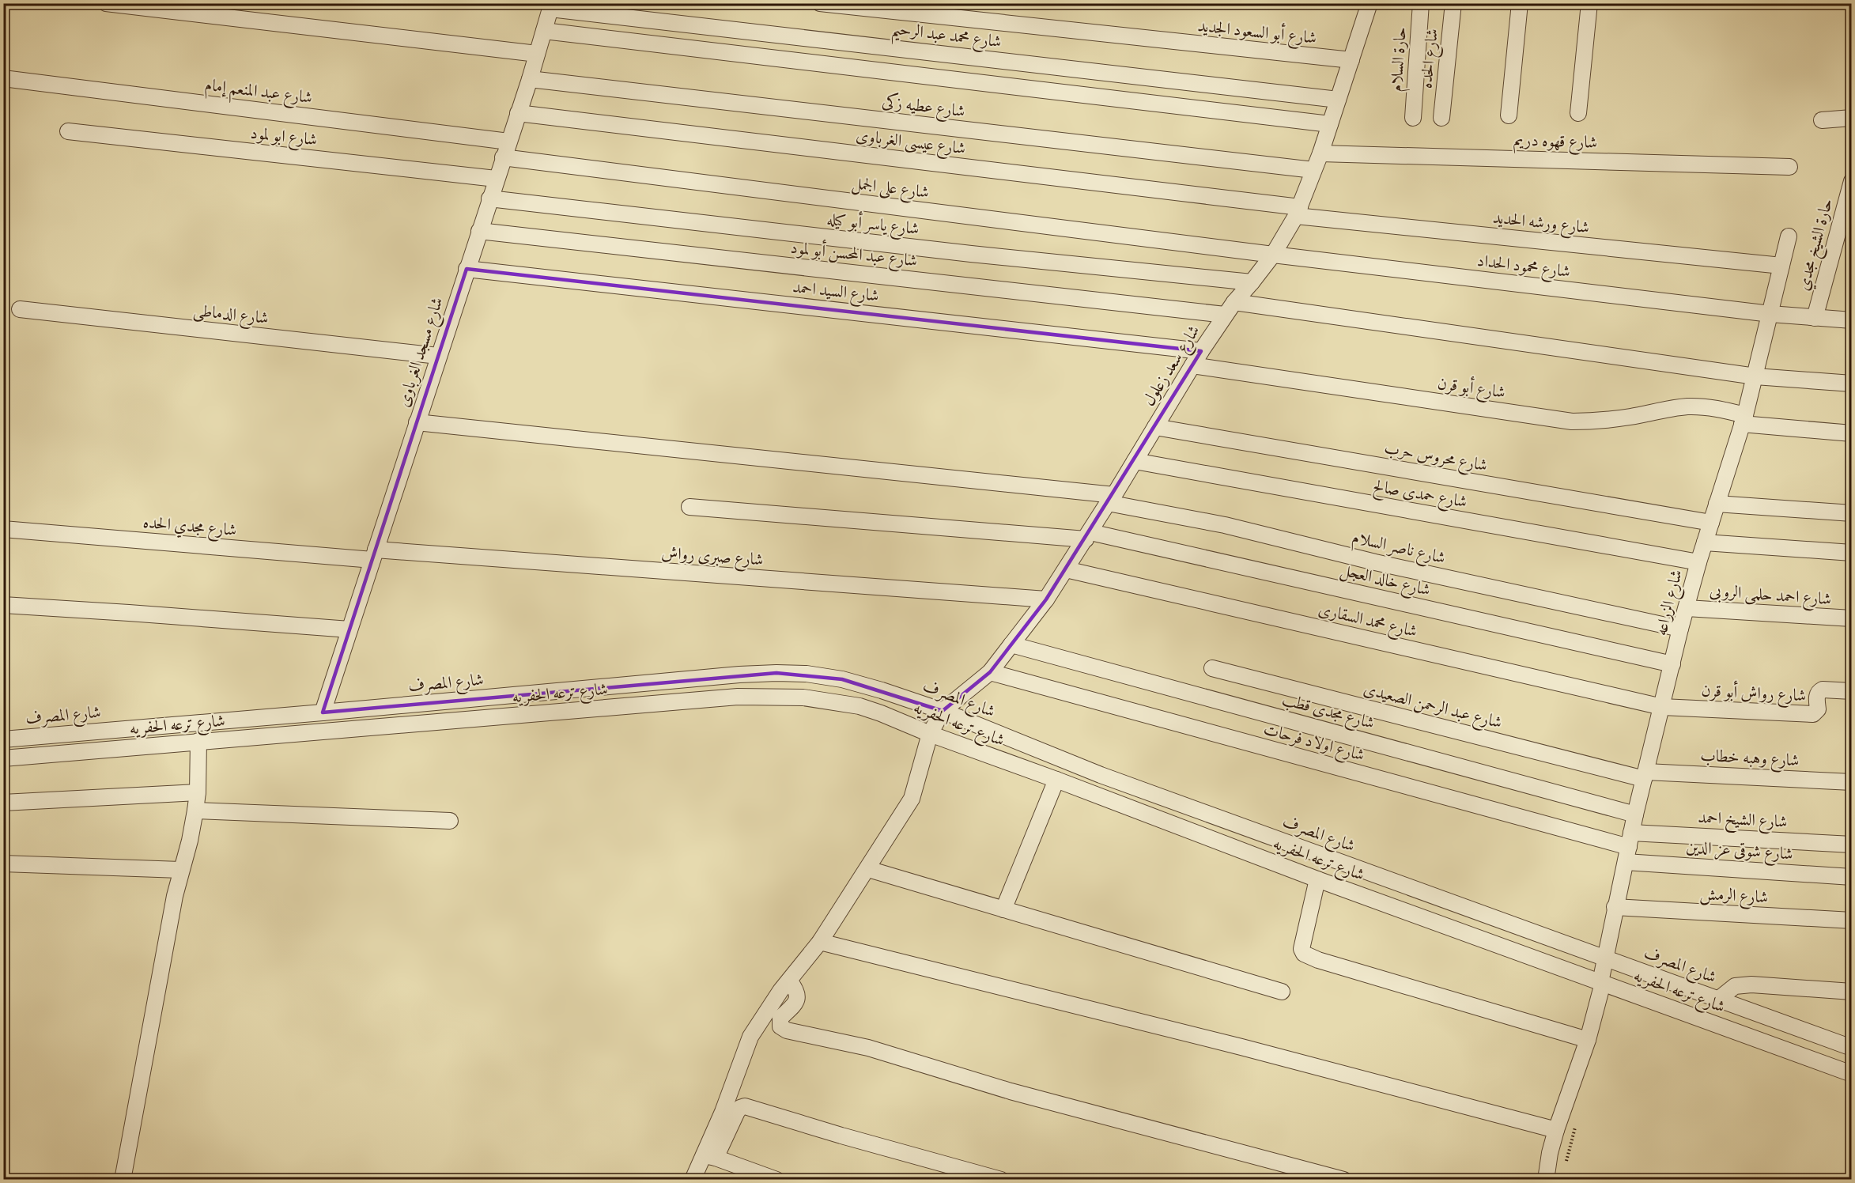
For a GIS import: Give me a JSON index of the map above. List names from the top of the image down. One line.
{"streets":{"street":["شارع أبو السعود الجديد","شارع محمد عبد الرحيم","شارع الحده","حارة السلام","شارع عبد المنعم إمام","شارع عطيه زكى","شارع ابو لمود","شارع قهوه دريم","شارع عيسى الغرباوى","شارع على الجمل","شارع ورشه الحديد","شارع ياسر أبو كيله","حارة الشيخ مجدي","شارع عبد المحسن أبو لمود","شارع محمود الحداد","شارع السيد احمد","شارع الدماطى","شارع مسجد الغرباوى","شارع سعد زعلول","شارع أبو قرن","شارع محروس حرب","شارع حمدى صالح","شارع مجدي الحده","شارع ناصر السلام","شارع صبرى رواش","شارع خالد العجل","شارع احمد حلمى الروبى","شارع الزراعه","شارع محمد السقارى","شارع المصرف","شارع ترعه الحفريه","شارع رواش أبو قرن","شارع عبد الرحمن الصعيدى","شارع مجدى قطب","شارع اولاد فرحات","شارع وهبه خطاب","شارع الشيخ احمد","شارع شوقى عز الدين","شارع الرمش"]},"crossings":[["شارع أبو السعود الجديد","شارع سعد زعلول"],["شارع محمد عبد الرحيم","شارع مسجد الغرباوى"],["شارع محمد عبد الرحيم","شارع سعد زعلول"],["شارع عبد المنعم إمام","شارع مسجد الغرباوى"],["شارع عطيه زكى","شارع مسجد الغرباوى"],["شارع عطيه زكى","شارع سعد زعلول"],["شارع ابو لمود","شارع مسجد الغرباوى"],["شارع قهوه دريم","شارع سعد زعلول"],["شارع عيسى الغرباوى","شارع ورشه الحديد"],["شارع عيسى الغرباوى","شارع مسجد الغرباوى"],["شارع عيسى الغرباوى","شارع سعد زعلول"],["شارع على الجمل","شارع محمود الحداد"],["شارع على الجمل","شارع مسجد الغرباوى"],["شارع على الجمل","شارع سعد زعلول"],["شارع ورشه الحديد","شارع سعد زعلول"],["شارع ورشه الحديد","شارع الزراعه"],["شارع ياسر أبو كيله","شارع مسجد الغرباوى"],["شارع ياسر أبو كيله","شارع سعد زعلول"],["حارة الشيخ مجدي","شارع محمود الحداد"],["شارع عبد المحسن أبو لمود","شارع مسجد الغرباوى"],["شارع عبد المحسن أبو لمود","شارع سعد زعلول"],["شارع محمود الحداد","شارع سعد زعلول"],["شارع محمود الحداد","شارع الزراعه"],["شارع السيد احمد","شارع مسجد الغرباوى"],["شارع السيد احمد","شارع سعد زعلول"],["شارع الدماطى","شارع مسجد الغرباوى"],["شارع مسجد الغرباوى","شارع مجدي الحده"],["شارع مسجد الغرباوى","شارع ناصر السلام"],["شارع مسجد الغرباوى","شارع صبرى رواش"],["شارع مسجد الغرباوى","شارع المصرف"],["شارع سعد زعلول","شارع أبو قرن"],["شارع سعد زعلول","شارع محروس حرب"],["شارع سعد زعلول","شارع حمدى صالح"],["شارع سعد زعلول","شارع ناصر السلام"],["شارع سعد زعلول","شارع صبرى رواش"],["شارع سعد زعلول","شارع خالد العجل"],["شارع سعد زعلول","شارع محمد السقارى"],["شارع سعد زعلول","شارع المصرف"],["شارع سعد زعلول","شارع مجدى قطب"],["شارع سعد زعلول","شارع اولاد فرحات"],["شارع أبو قرن","شارع الزراعه"],["شارع محروس حرب","شارع الزراعه"],["شارع حمدى صالح","شارع الزراعه"],["شارع مجدي الحده","شارع صبرى رواش"],["شارع ناصر السلام","شارع الزراعه"],["شارع خالد العجل","شارع الزراعه"],["شارع احمد حلمى الروبى","شارع الزراعه"],["شارع الزراعه","شارع محمد السقارى"],["شارع الزراعه","شارع المصرف"],["شارع الزراعه","شارع ترعه الحفريه"],["شارع الزراعه","شارع رواش أبو قرن"],["شارع الزراعه","شارع عبد الرحمن الصعيدى"],["شارع الزراعه","شارع مجدى قطب"],["شارع الزراعه","شارع اولاد فرحات"],["شارع الزراعه","شارع وهبه خطاب"],["شارع الزراعه","شارع الشيخ احمد"],["شارع الزراعه","شارع شوقى عز الدين"],["شارع الزراعه","شارع الرمش"],["شارع محمد السقارى","شارع رواش أبو قرن"],["شارع عبد الرحمن الصعيدى","شارع وهبه خطاب"],["شارع اولاد فرحات","شارع الشيخ احمد"],["شارع اولاد فرحات","شارع شوقى عز الدين"],["شارع الشيخ احمد","شارع شوقى عز الدين"]]}
